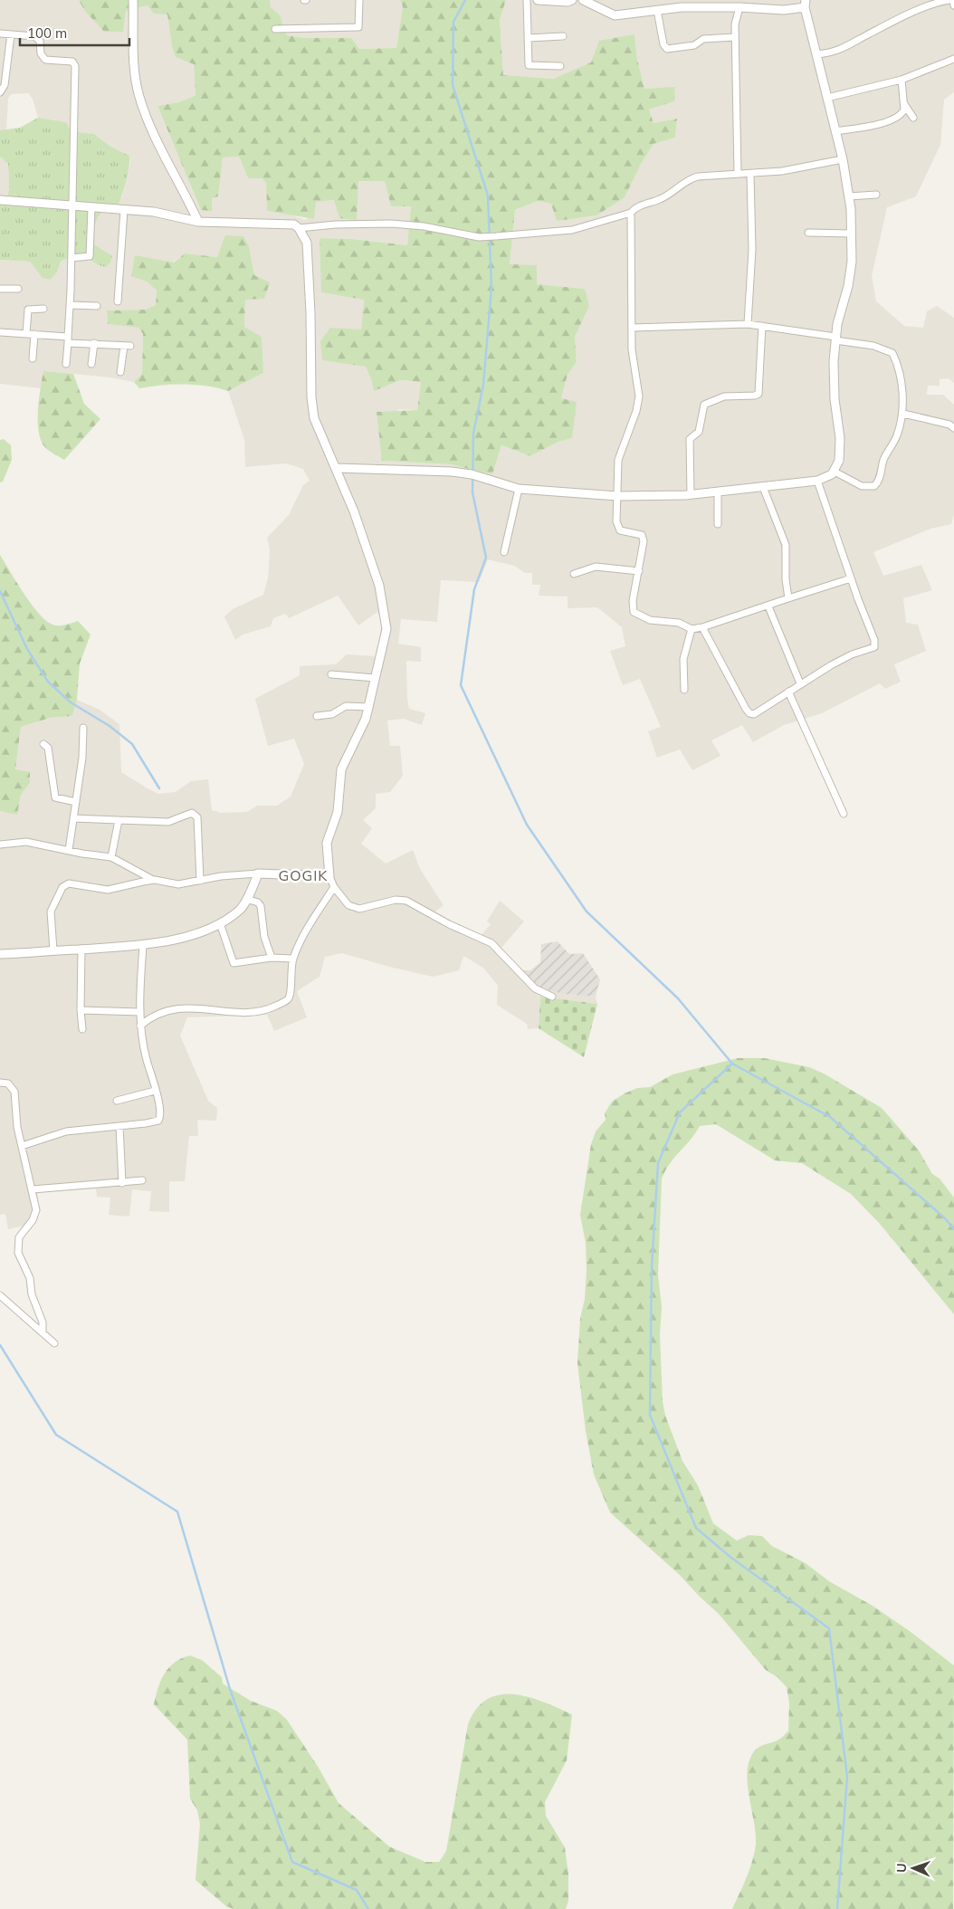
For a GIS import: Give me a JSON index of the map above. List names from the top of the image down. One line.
{"districts":["GOGIK"],"scale_bar":"100 m","north":"left"}
